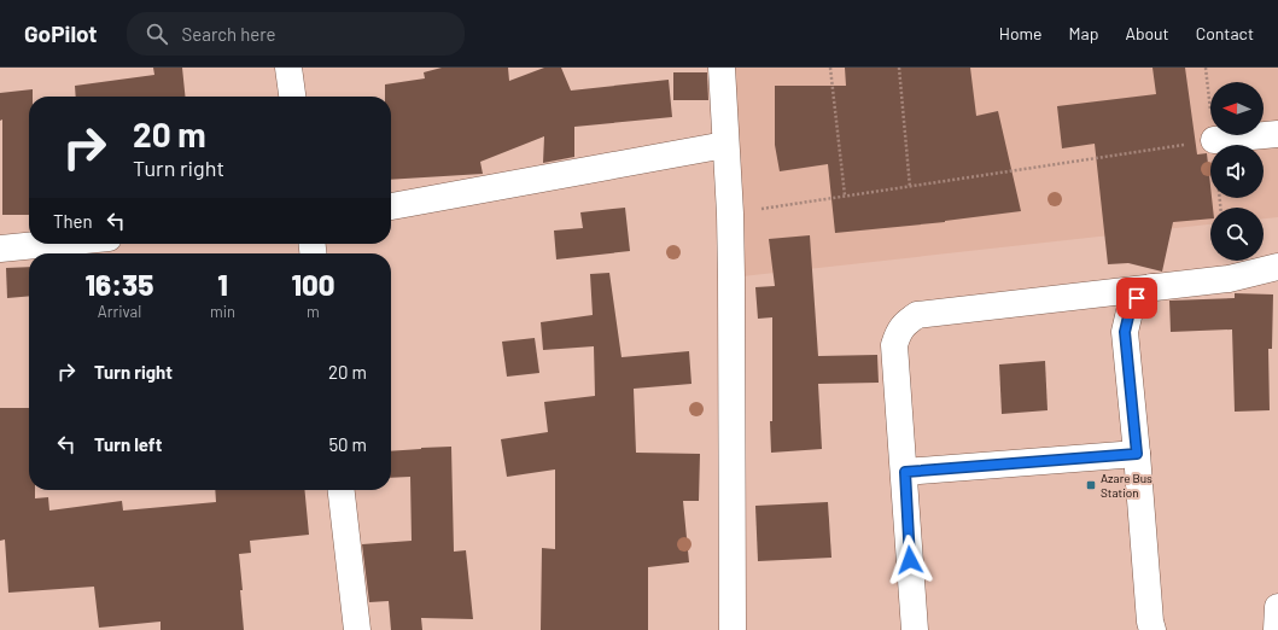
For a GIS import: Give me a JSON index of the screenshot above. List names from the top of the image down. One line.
{"places":{"transit":["Azare Bus Station"]},"north":"left","page":{"header":"GoPilot","search":"Search here","nav":["Home","Map","About","Contact"],"turn":["20 m","Turn right"],"then":"Then","eta":["16:35","Arrival","1","min","100","m"],"list":[{"name":"Turn right","value":"20 m"},{"name":"Turn left","value":"50 m"}]}}
